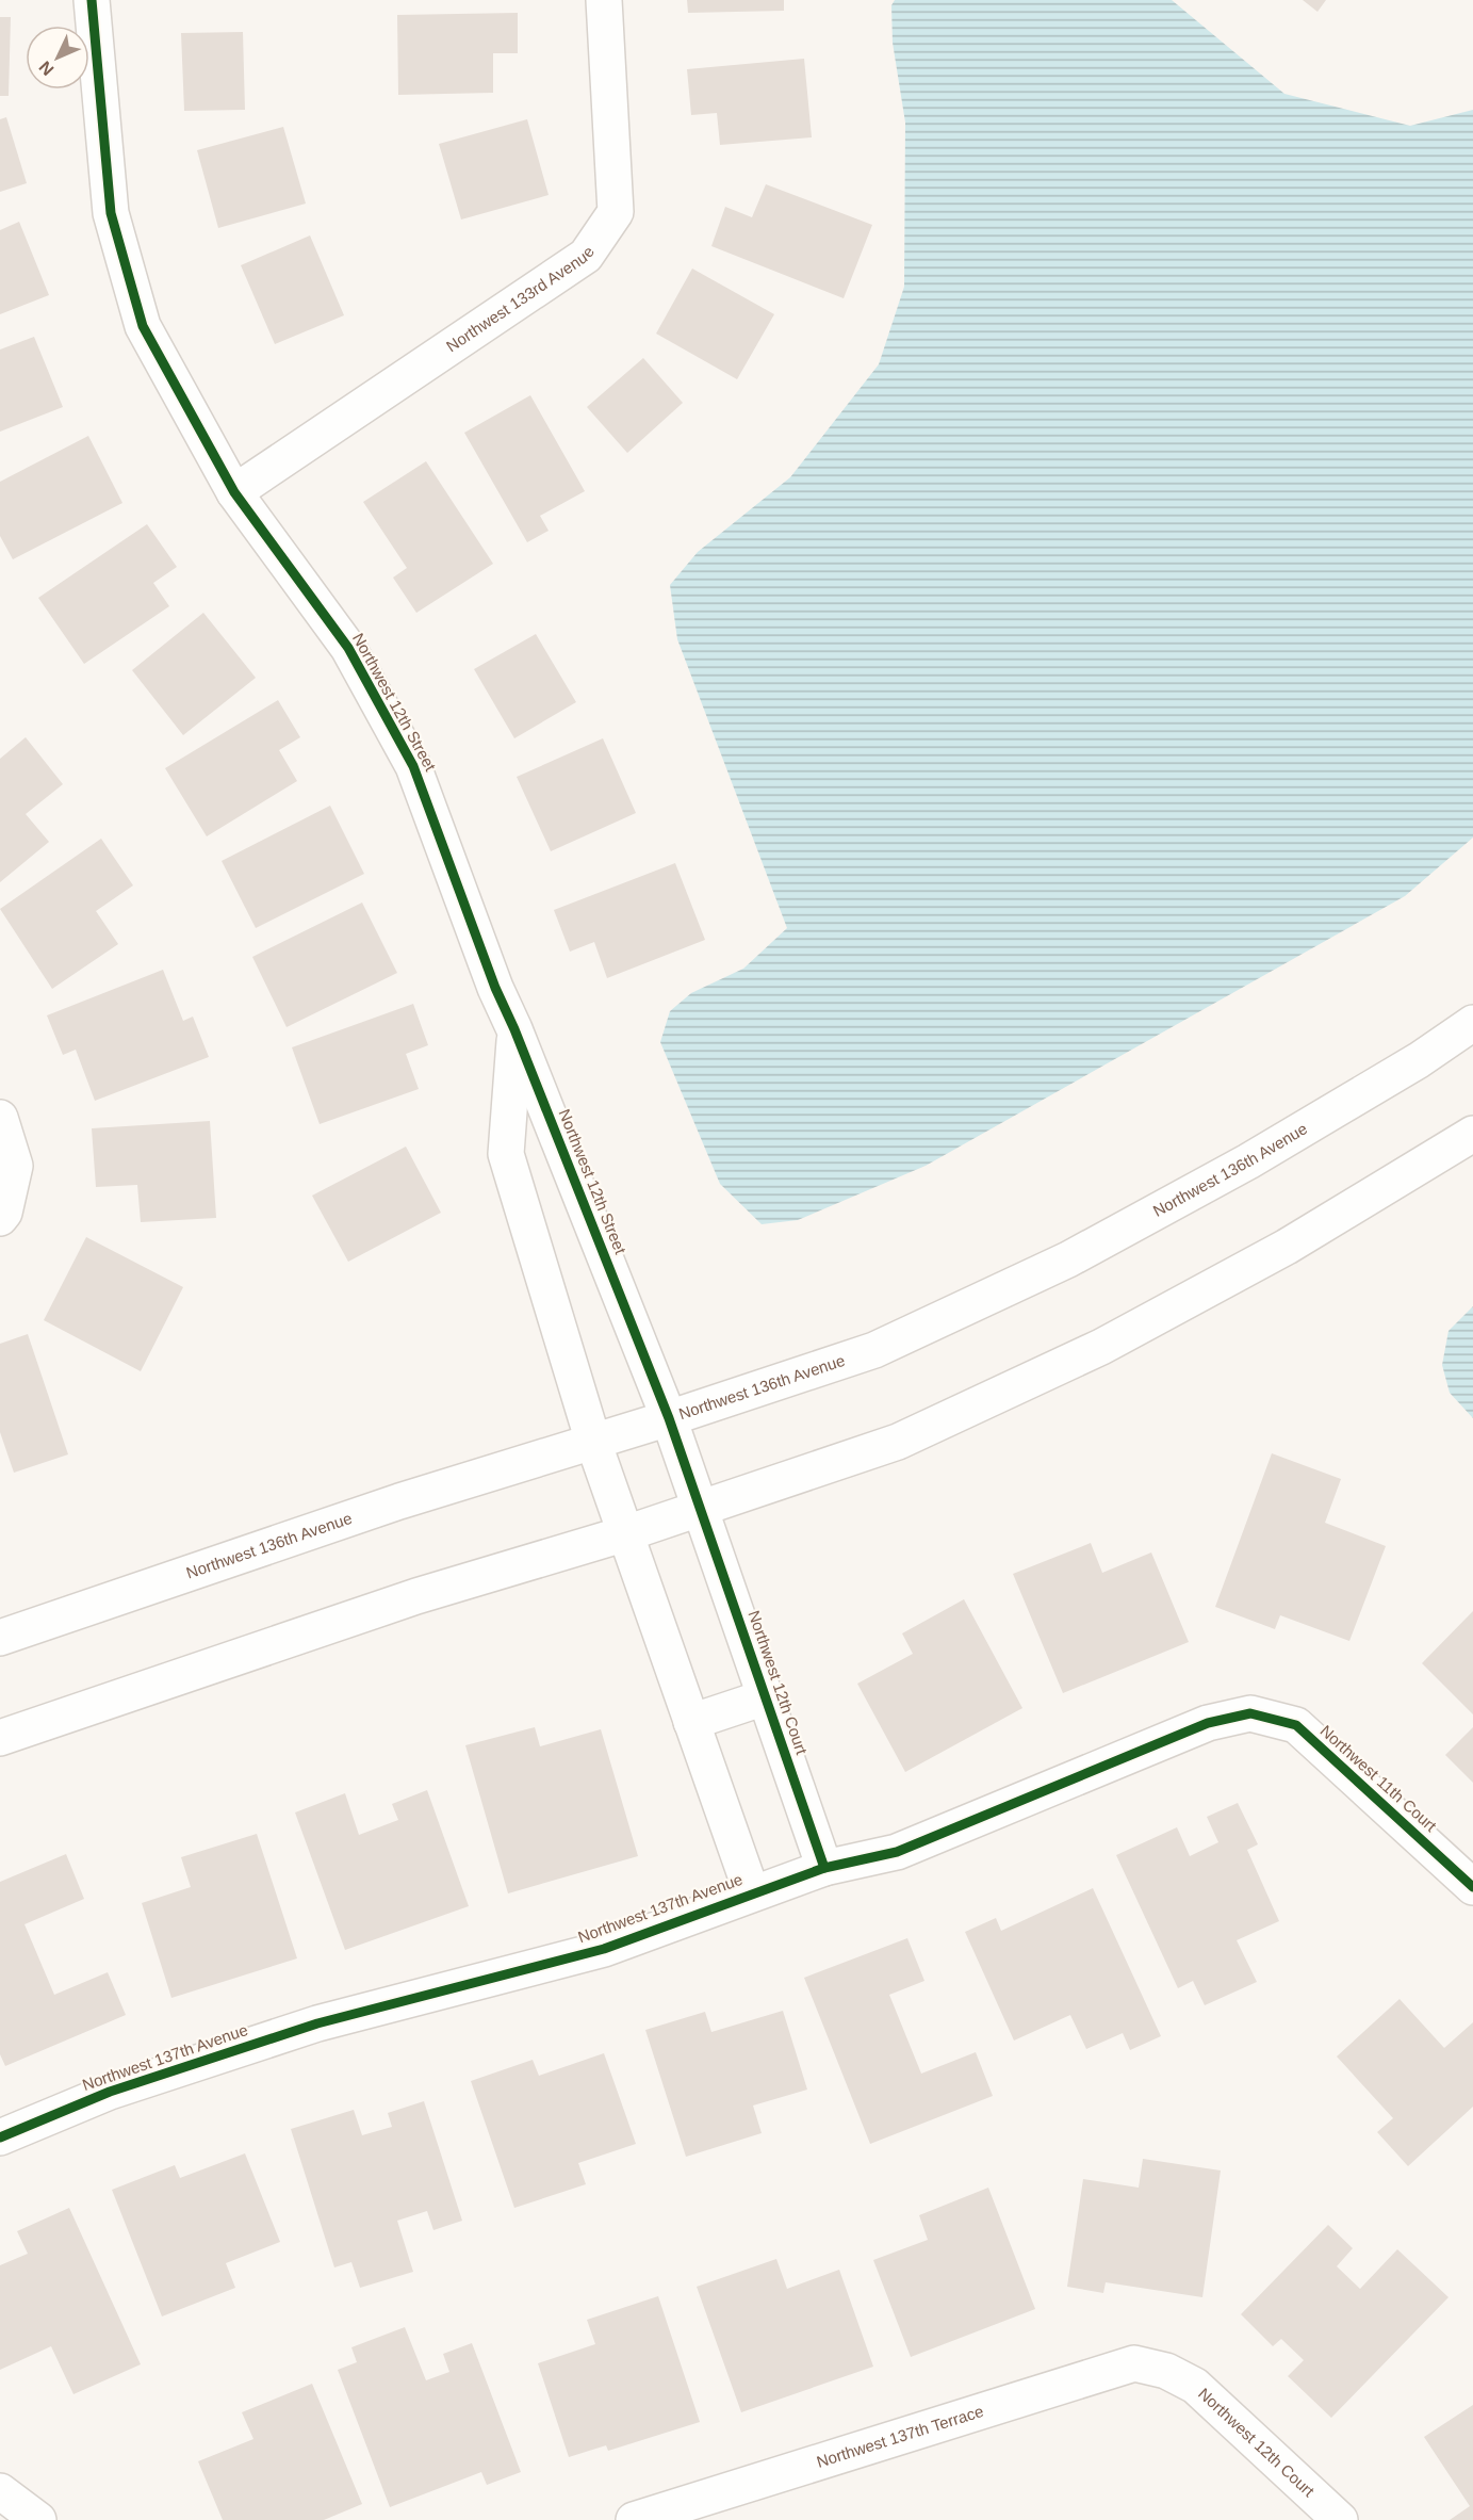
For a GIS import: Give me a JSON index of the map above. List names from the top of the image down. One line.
{"streets":{"street":["Northwest 133rd Avenue","Northwest 12th Street","Northwest 136th Avenue","Northwest 12th Court","Northwest 11th Court","Northwest 137th Avenue","Northwest 137th Terrace"]},"crossings":[["Northwest 133rd Avenue","Northwest 12th Street"],["Northwest 12th Street","Northwest 136th Avenue"],["Northwest 12th Street","Northwest 12th Court"],["Northwest 12th Court","Northwest 137th Avenue"],["Northwest 12th Court","Northwest 137th Terrace"],["Northwest 11th Court","Northwest 137th Avenue"]],"north":"bottom left"}
